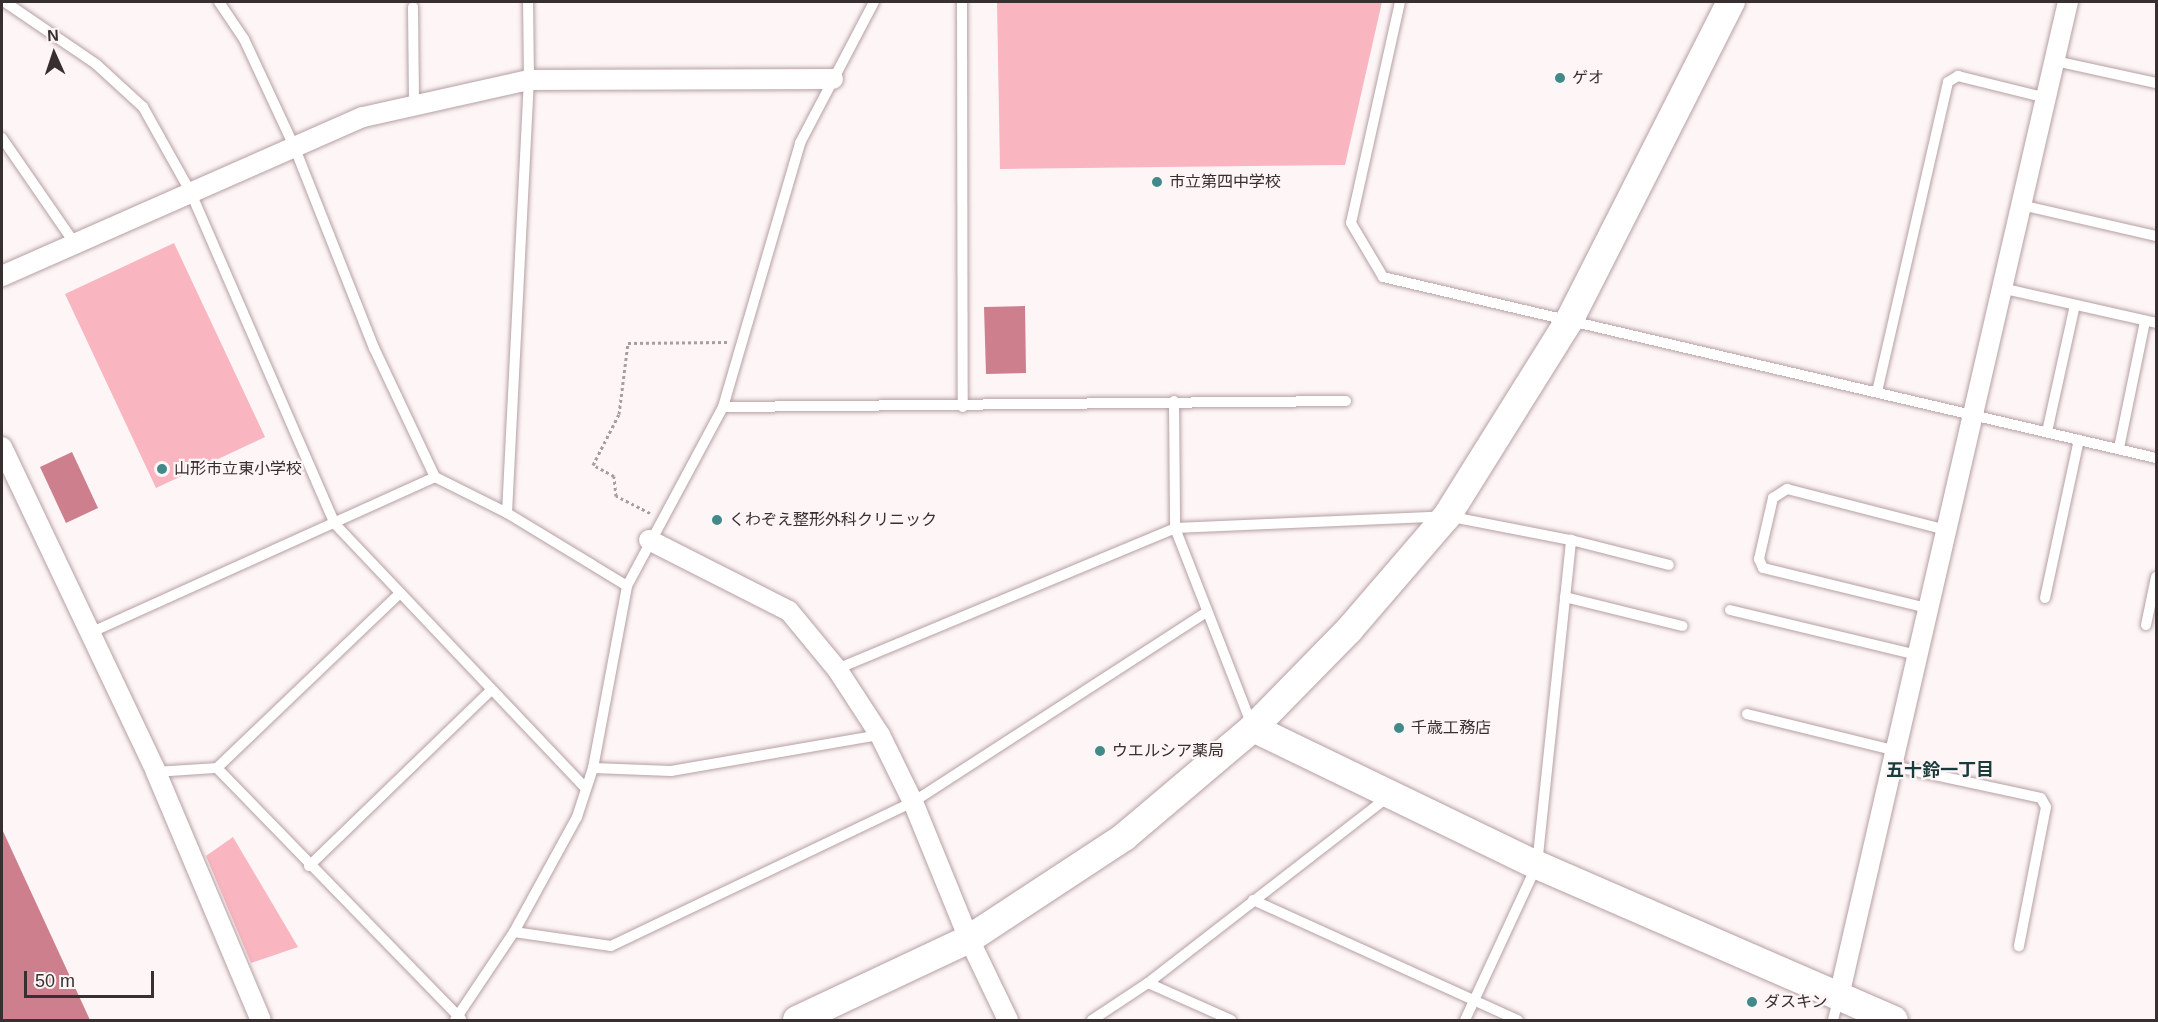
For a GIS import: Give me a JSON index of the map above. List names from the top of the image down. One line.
{"districts":["五十鈴一丁目"],"places":["ゲオ","市立第四中学校","山形市立東小学校","くわぞえ整形外科クリニック","千歳工務店","ウエルシア薬局","ダスキン"],"scale_bar":"50 m","north":"top"}
